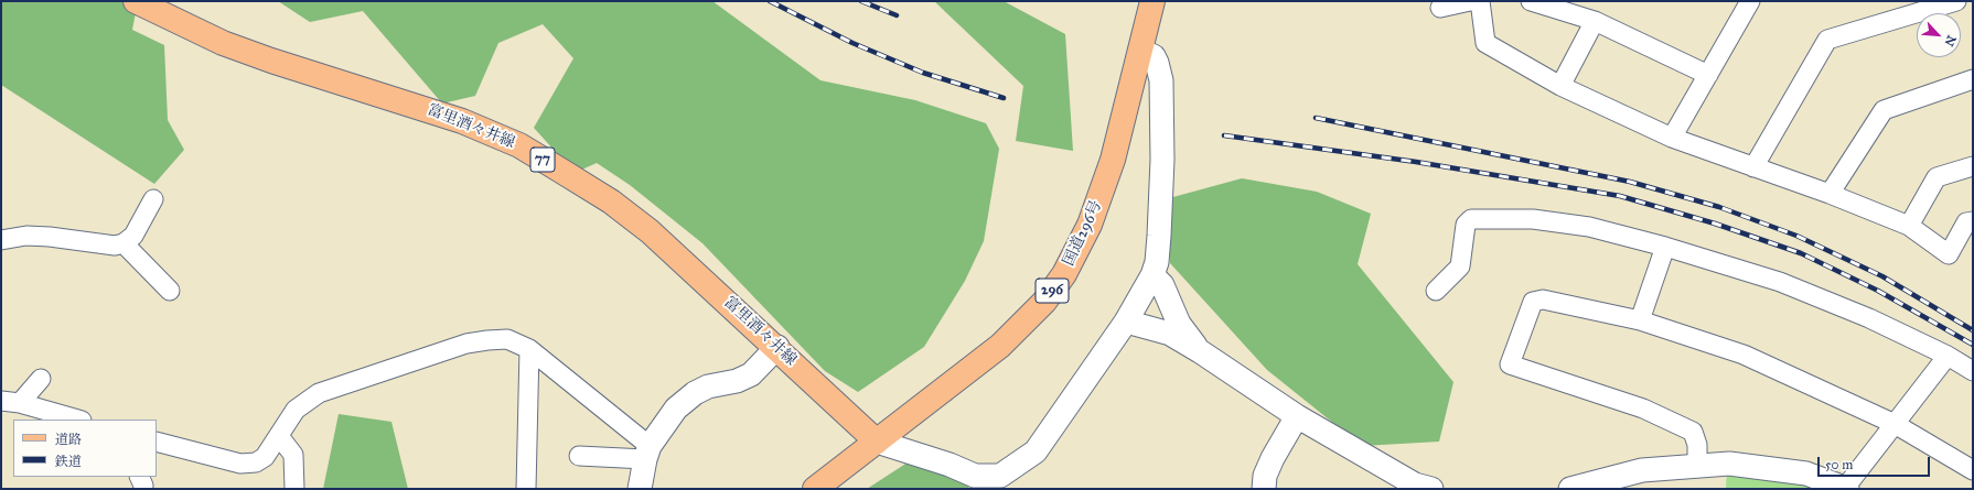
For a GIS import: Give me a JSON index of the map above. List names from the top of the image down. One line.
{"streets":{"main road":["富里酒々井線","77","国道296号","296"]},"crossings":[["富里酒々井線","国道296号"]],"legend":["道路","鉄道"],"scale_bar":"50 m","north":"bottom right"}
